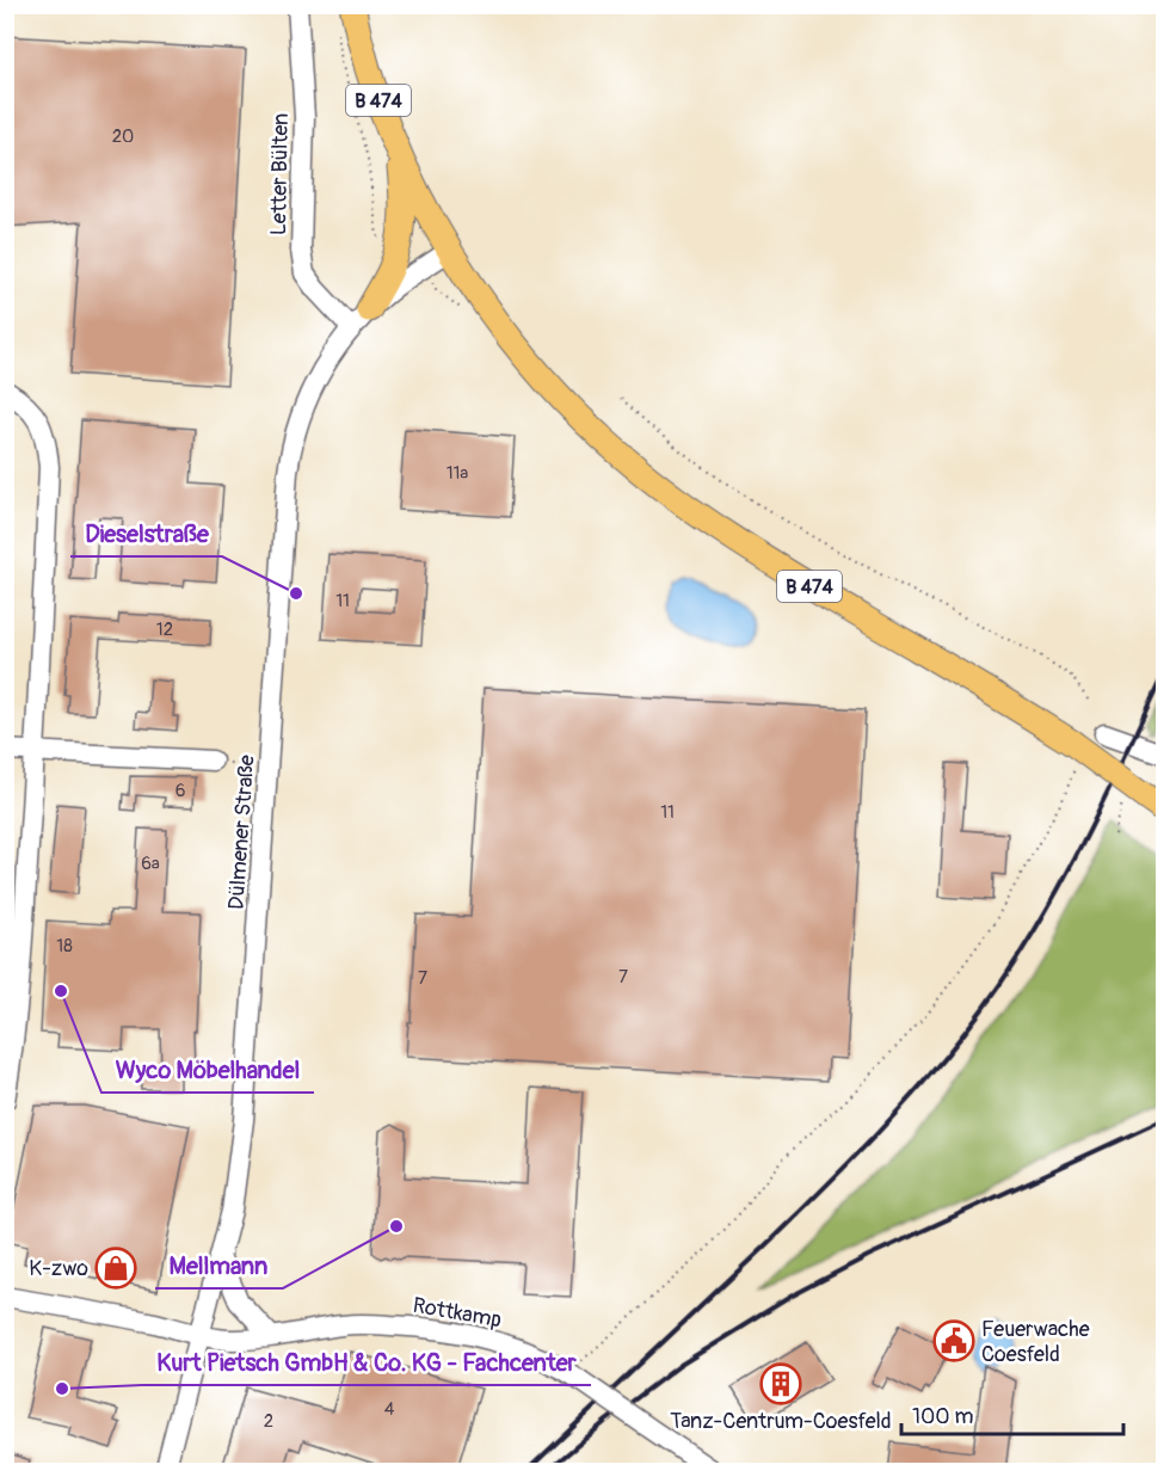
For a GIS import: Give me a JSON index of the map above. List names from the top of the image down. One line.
{"streets":{"main road":["B 474"],"street":["Letter Bülten","Dülmener Straße","Rottkamp"]},"crossings":[["B 474","Dülmener Straße"],["Letter Bülten","Dülmener Straße"],["Dülmener Straße","Rottkamp"]],"places":{"other":["Dieselstraße","Wyco Möbelhandel","Mellmann","Kurt Pietsch GmbH & Co. KG - Fachcenter"],"shop":["K-zwo"],"public building":["Feuerwache Coesfeld"],"building":["Tanz-Centrum-Coesfeld"]},"house_numbers":["20","11a","11","12","6","11","6a","18","7","7","4","2"],"scale_bar":"100 m"}
